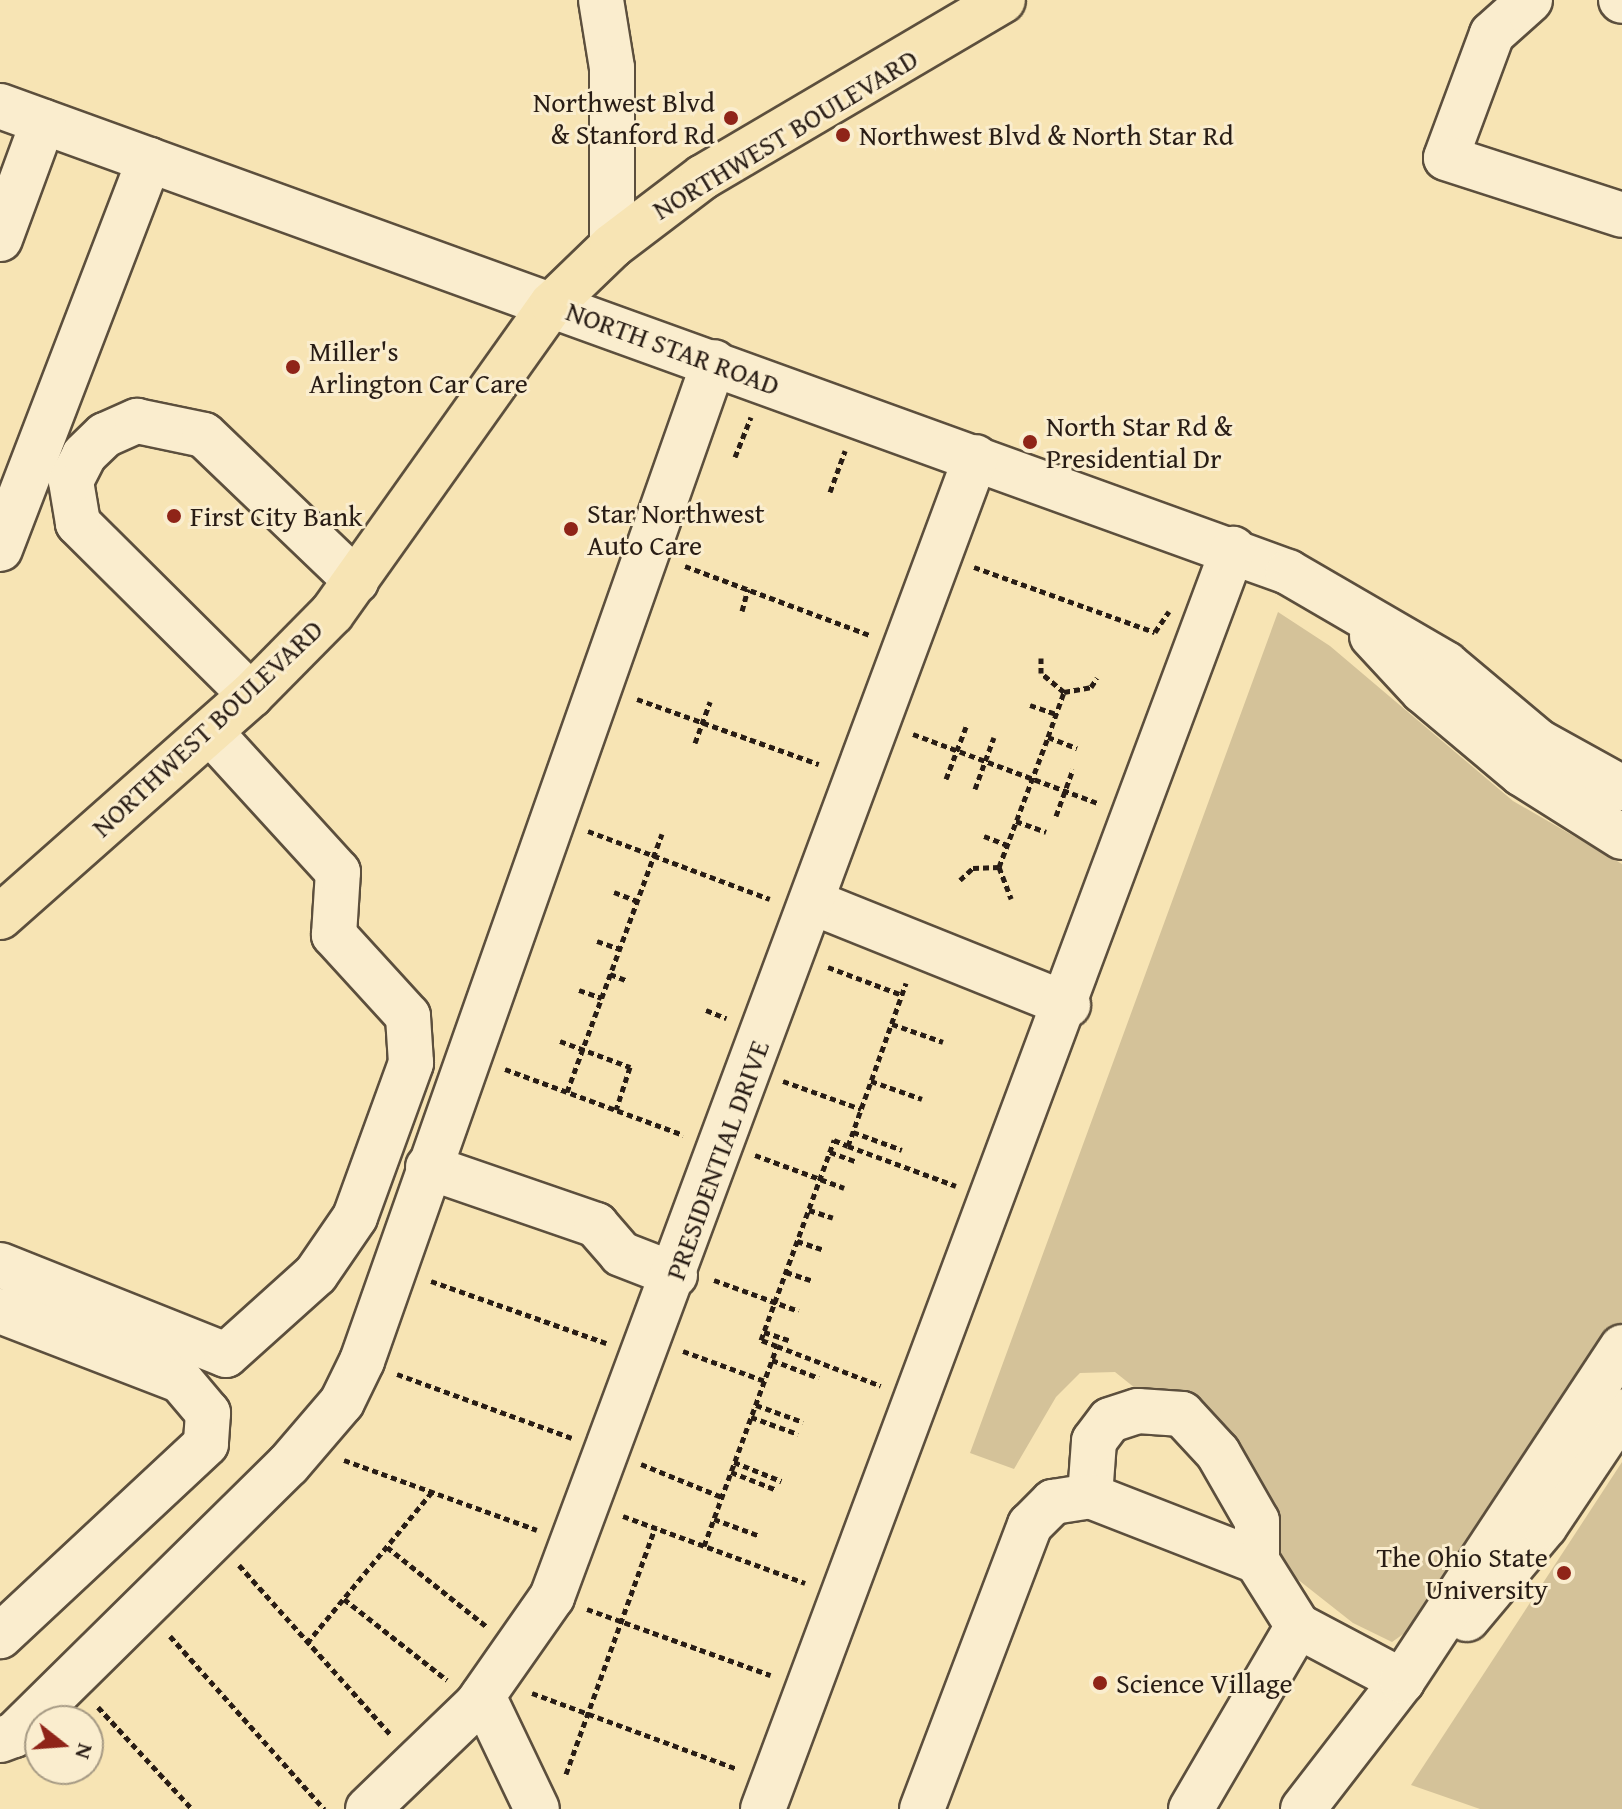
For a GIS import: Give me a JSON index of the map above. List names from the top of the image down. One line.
{"streets":{"main road":["NORTHWEST BOULEVARD"],"street":["NORTH STAR ROAD","PRESIDENTIAL DRIVE"]},"crossings":[["NORTHWEST BOULEVARD","NORTH STAR ROAD"],["NORTH STAR ROAD","PRESIDENTIAL DRIVE"]],"places":["Northwest Blvd & Stanford Rd","Northwest Blvd & North Star Rd","Miller's Arlington Car Care","North Star Rd & Presidential Dr","First City Bank","Star Northwest Auto Care","The Ohio State University","Science Village"],"north":"right"}
